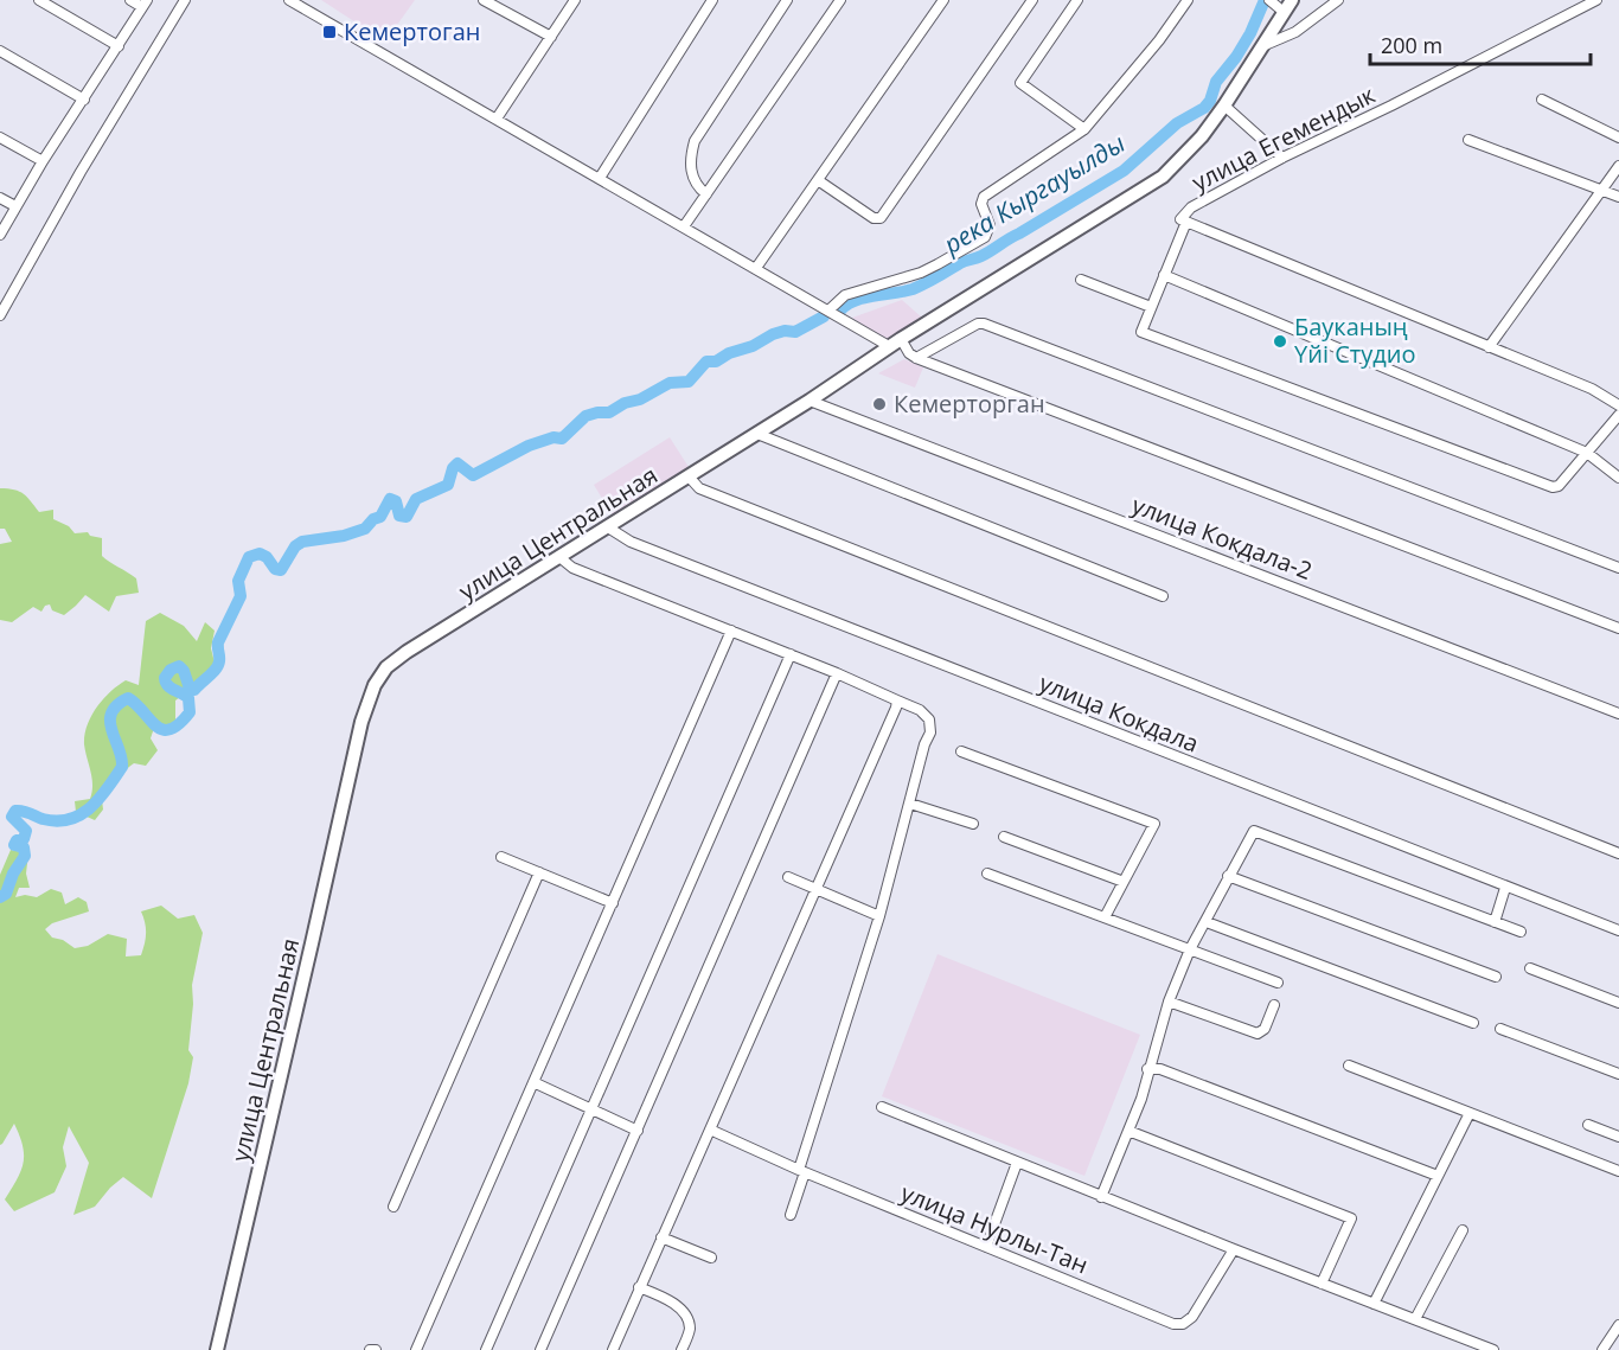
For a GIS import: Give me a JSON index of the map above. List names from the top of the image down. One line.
{"streets":{"main road":["улица Центральная"],"street":["улица Егемендык","улица Кокдала-2","улица Кокдала","улица Нурлы-Тан"]},"crossings":[["улица Центральная","улица Кокдала-2"],["улица Центральная","улица Кокдала"]],"water":["река Кыргауылды"],"places":{"transit":["Кемертоган"],"other":["Бауканың Үйі Студио","Кемерторган"]},"scale_bar":"200 m"}
